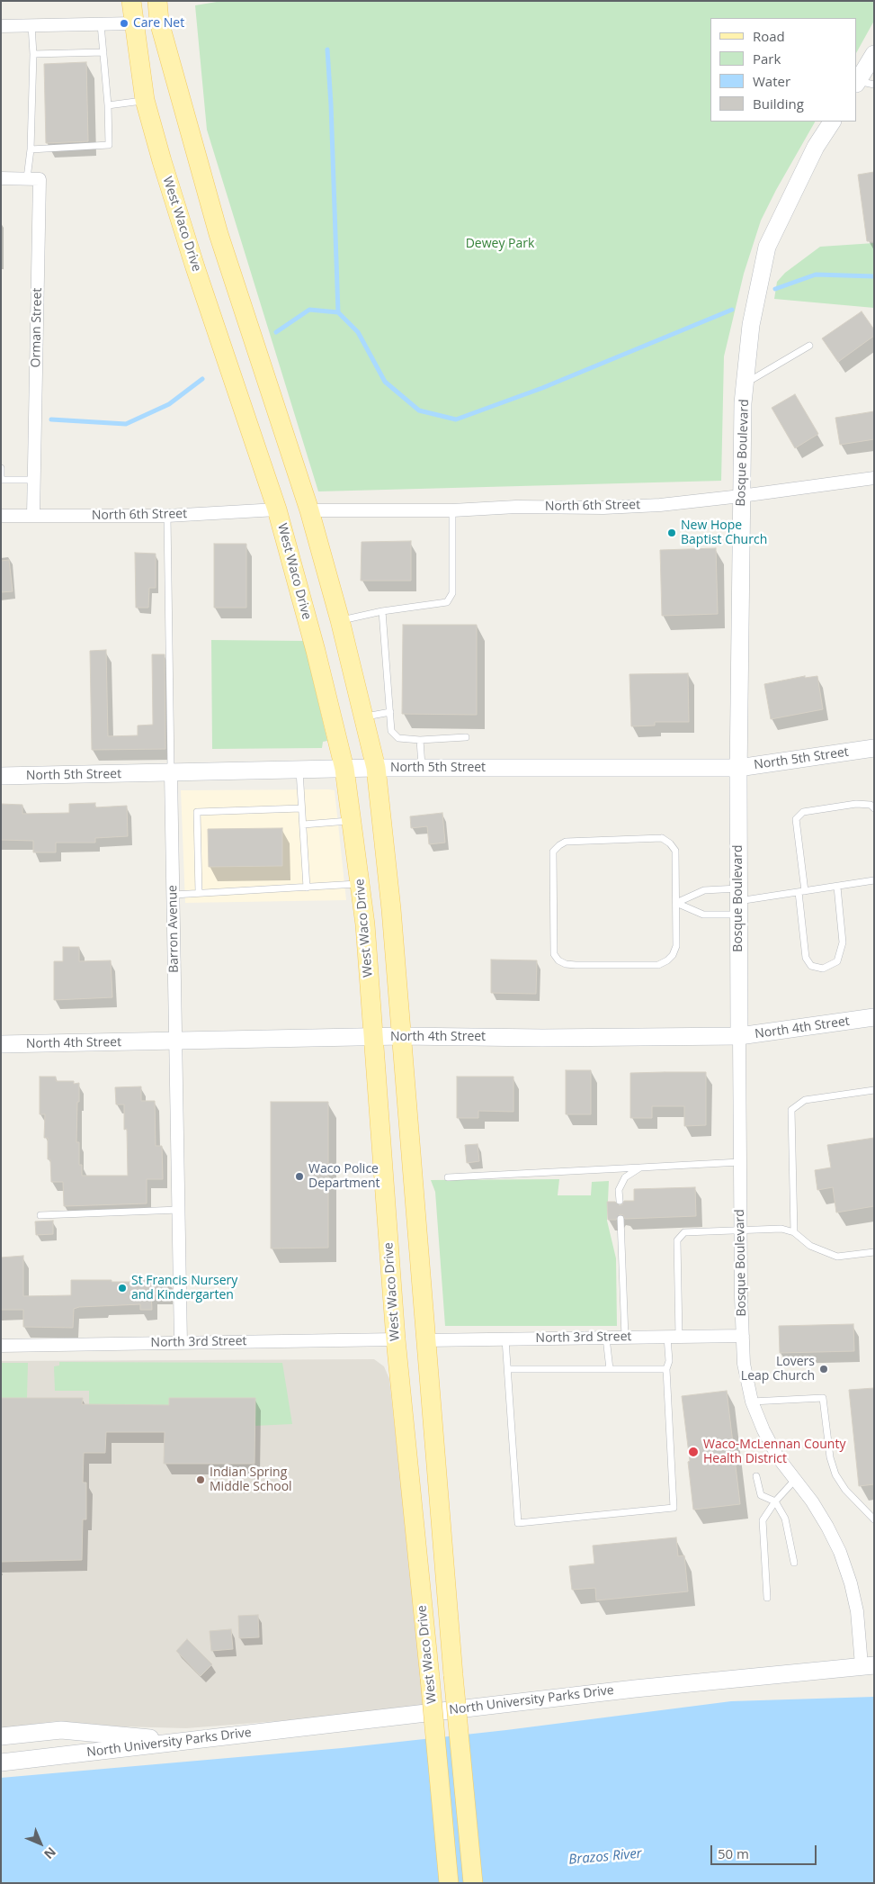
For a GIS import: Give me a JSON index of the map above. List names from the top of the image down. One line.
{"streets":{"main road":["West Waco Drive","Bosque Boulevard","North 5th Street","North 4th Street","North University Parks Drive"],"street":["Orman Street","North 6th Street","Barron Avenue","North 3rd Street"]},"crossings":[["West Waco Drive","North 6th Street"],["West Waco Drive","North 5th Street"],["West Waco Drive","North 4th Street"],["West Waco Drive","North 3rd Street"],["Orman Street","North 6th Street"],["Bosque Boulevard","North 6th Street"],["Bosque Boulevard","North 5th Street"],["Bosque Boulevard","North 4th Street"],["Bosque Boulevard","North 3rd Street"],["Bosque Boulevard","North University Parks Drive"],["North 6th Street","Barron Avenue"],["North 5th Street","Barron Avenue"],["Barron Avenue","North 4th Street"],["Barron Avenue","North 3rd Street"]],"water":["Brazos River"],"parks":["Dewey Park"],"places":["Care Net","New Hope Baptist Church","Waco Police Department","St Francis Nursery and Kindergarten","Lovers Leap Church","Waco-McLennan County Health District","Indian Spring Middle School"],"legend":["Road","Park","Water","Building"],"scale_bar":"50 m","north":"bottom right"}
